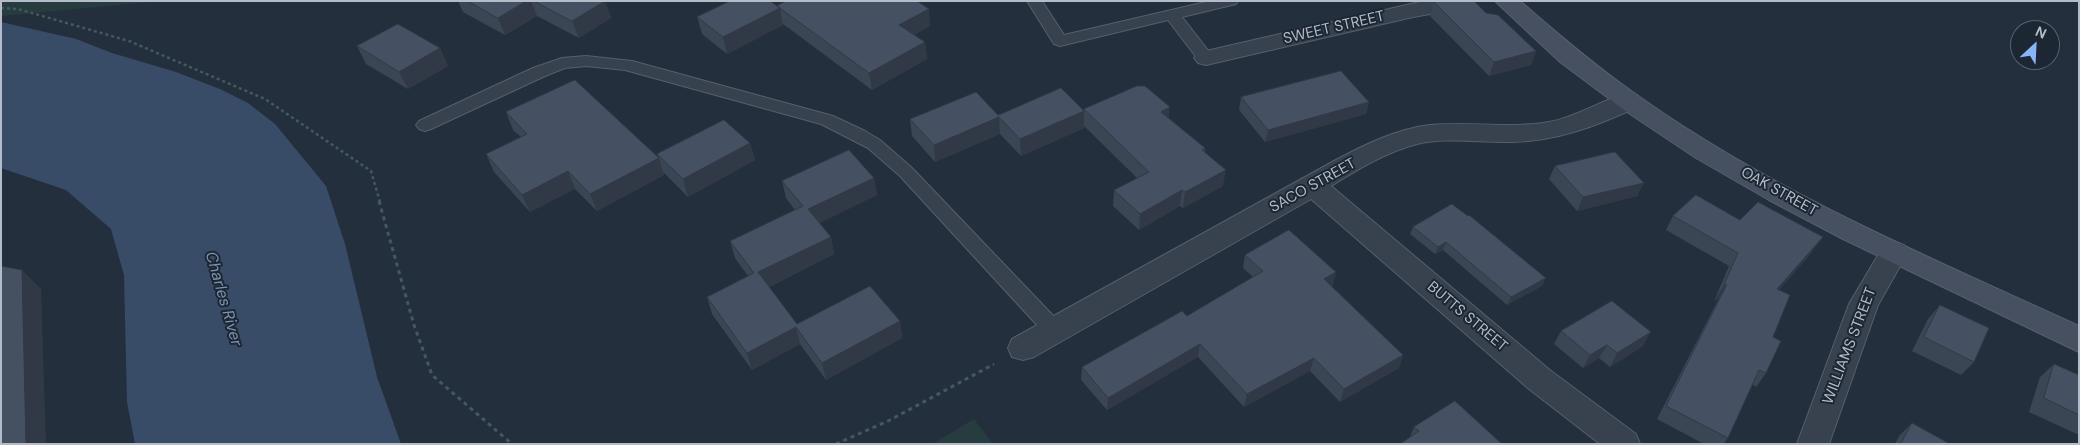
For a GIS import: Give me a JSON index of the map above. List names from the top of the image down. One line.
{"streets":{"street":["SWEET STREET","SACO STREET","OAK STREET","BUTTS STREET","WILLIAMS STREET"]},"crossings":[["SACO STREET","OAK STREET"],["SACO STREET","BUTTS STREET"],["OAK STREET","WILLIAMS STREET"]],"water":["Charles River"],"north":"top right"}
